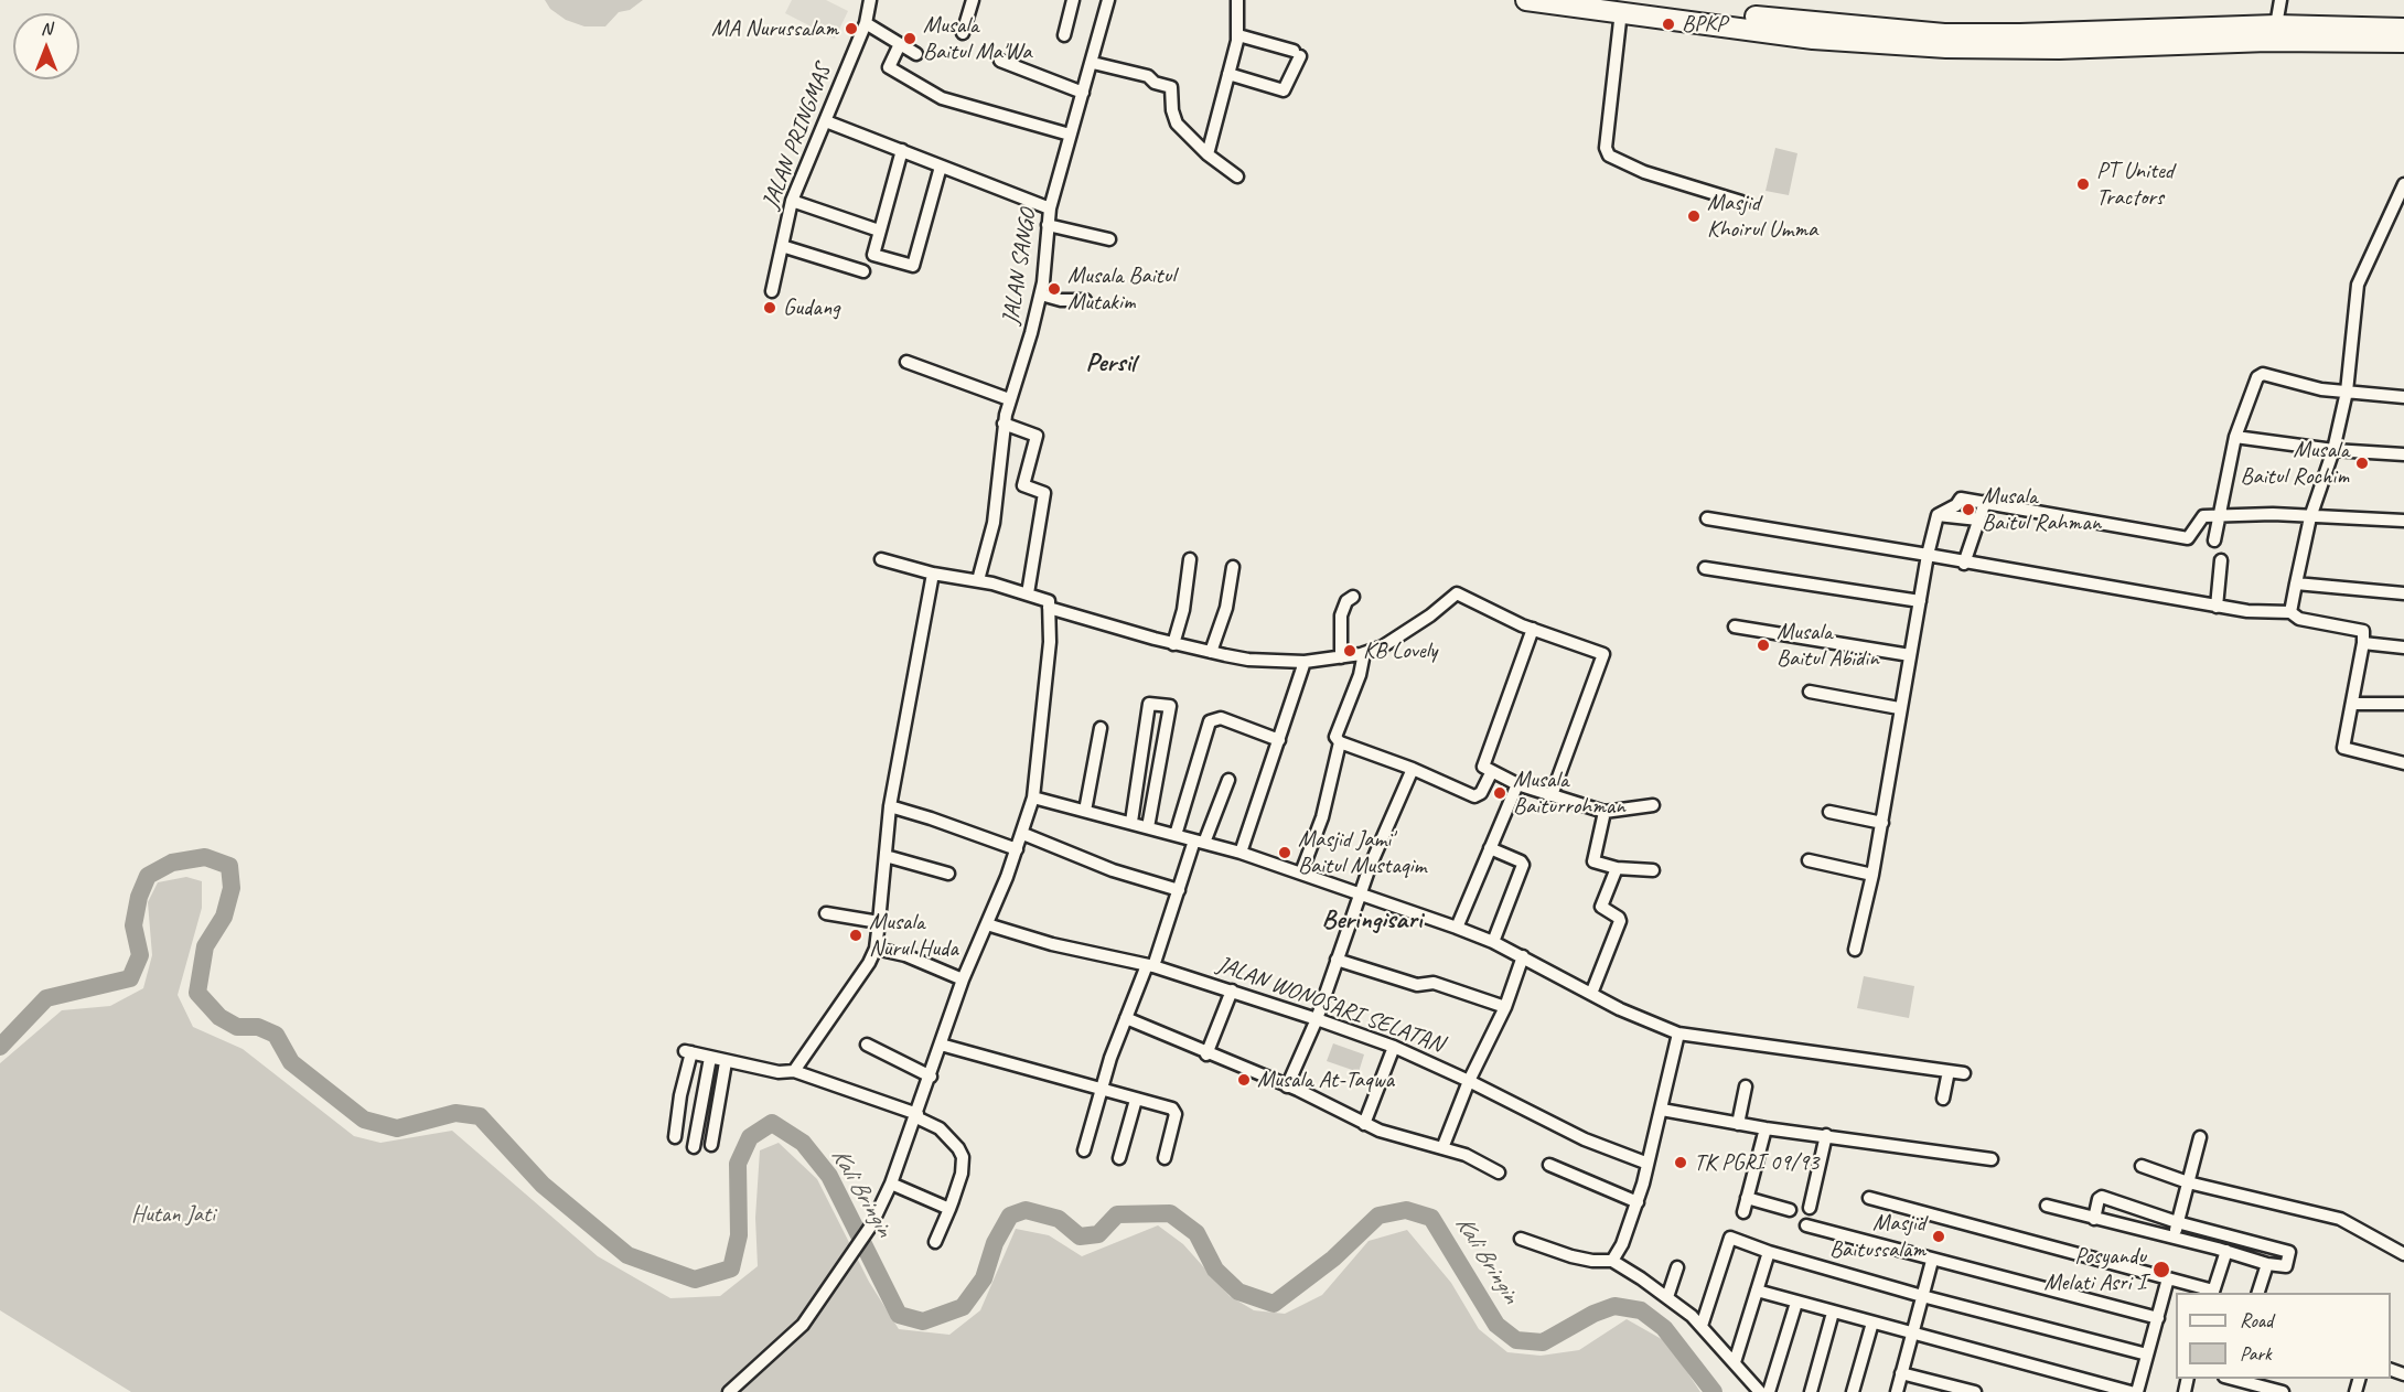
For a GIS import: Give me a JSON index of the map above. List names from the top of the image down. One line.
{"streets":{"street":["JALAN PRINGMAS","JALAN SANGO","JALAN WONOSARI SELATAN"]},"districts":["Persil","Beringisari"],"water":["Kali Bringin"],"parks":["Hutan Jati"],"places":["BPKP","MA Nurussalam","Musala Baitul Ma'Wa","PT United Tractors","Masjid Khoirul Umma","Musala Baitul Mutakim","Gudang","Musala Baitul Rochim","Musala Baitul Rahman","Musala Baitul Abidin","KB Lovely","Musala Baiturrohman","Masjid Jami' Baitul Mustaqim","Musala Nurul Huda","Musala At-Taqwa","TK PGRI 09/93","Masjid Baitussalam","Posyandu Melati Asri I"],"legend":["Road","Park"],"north":"top"}
